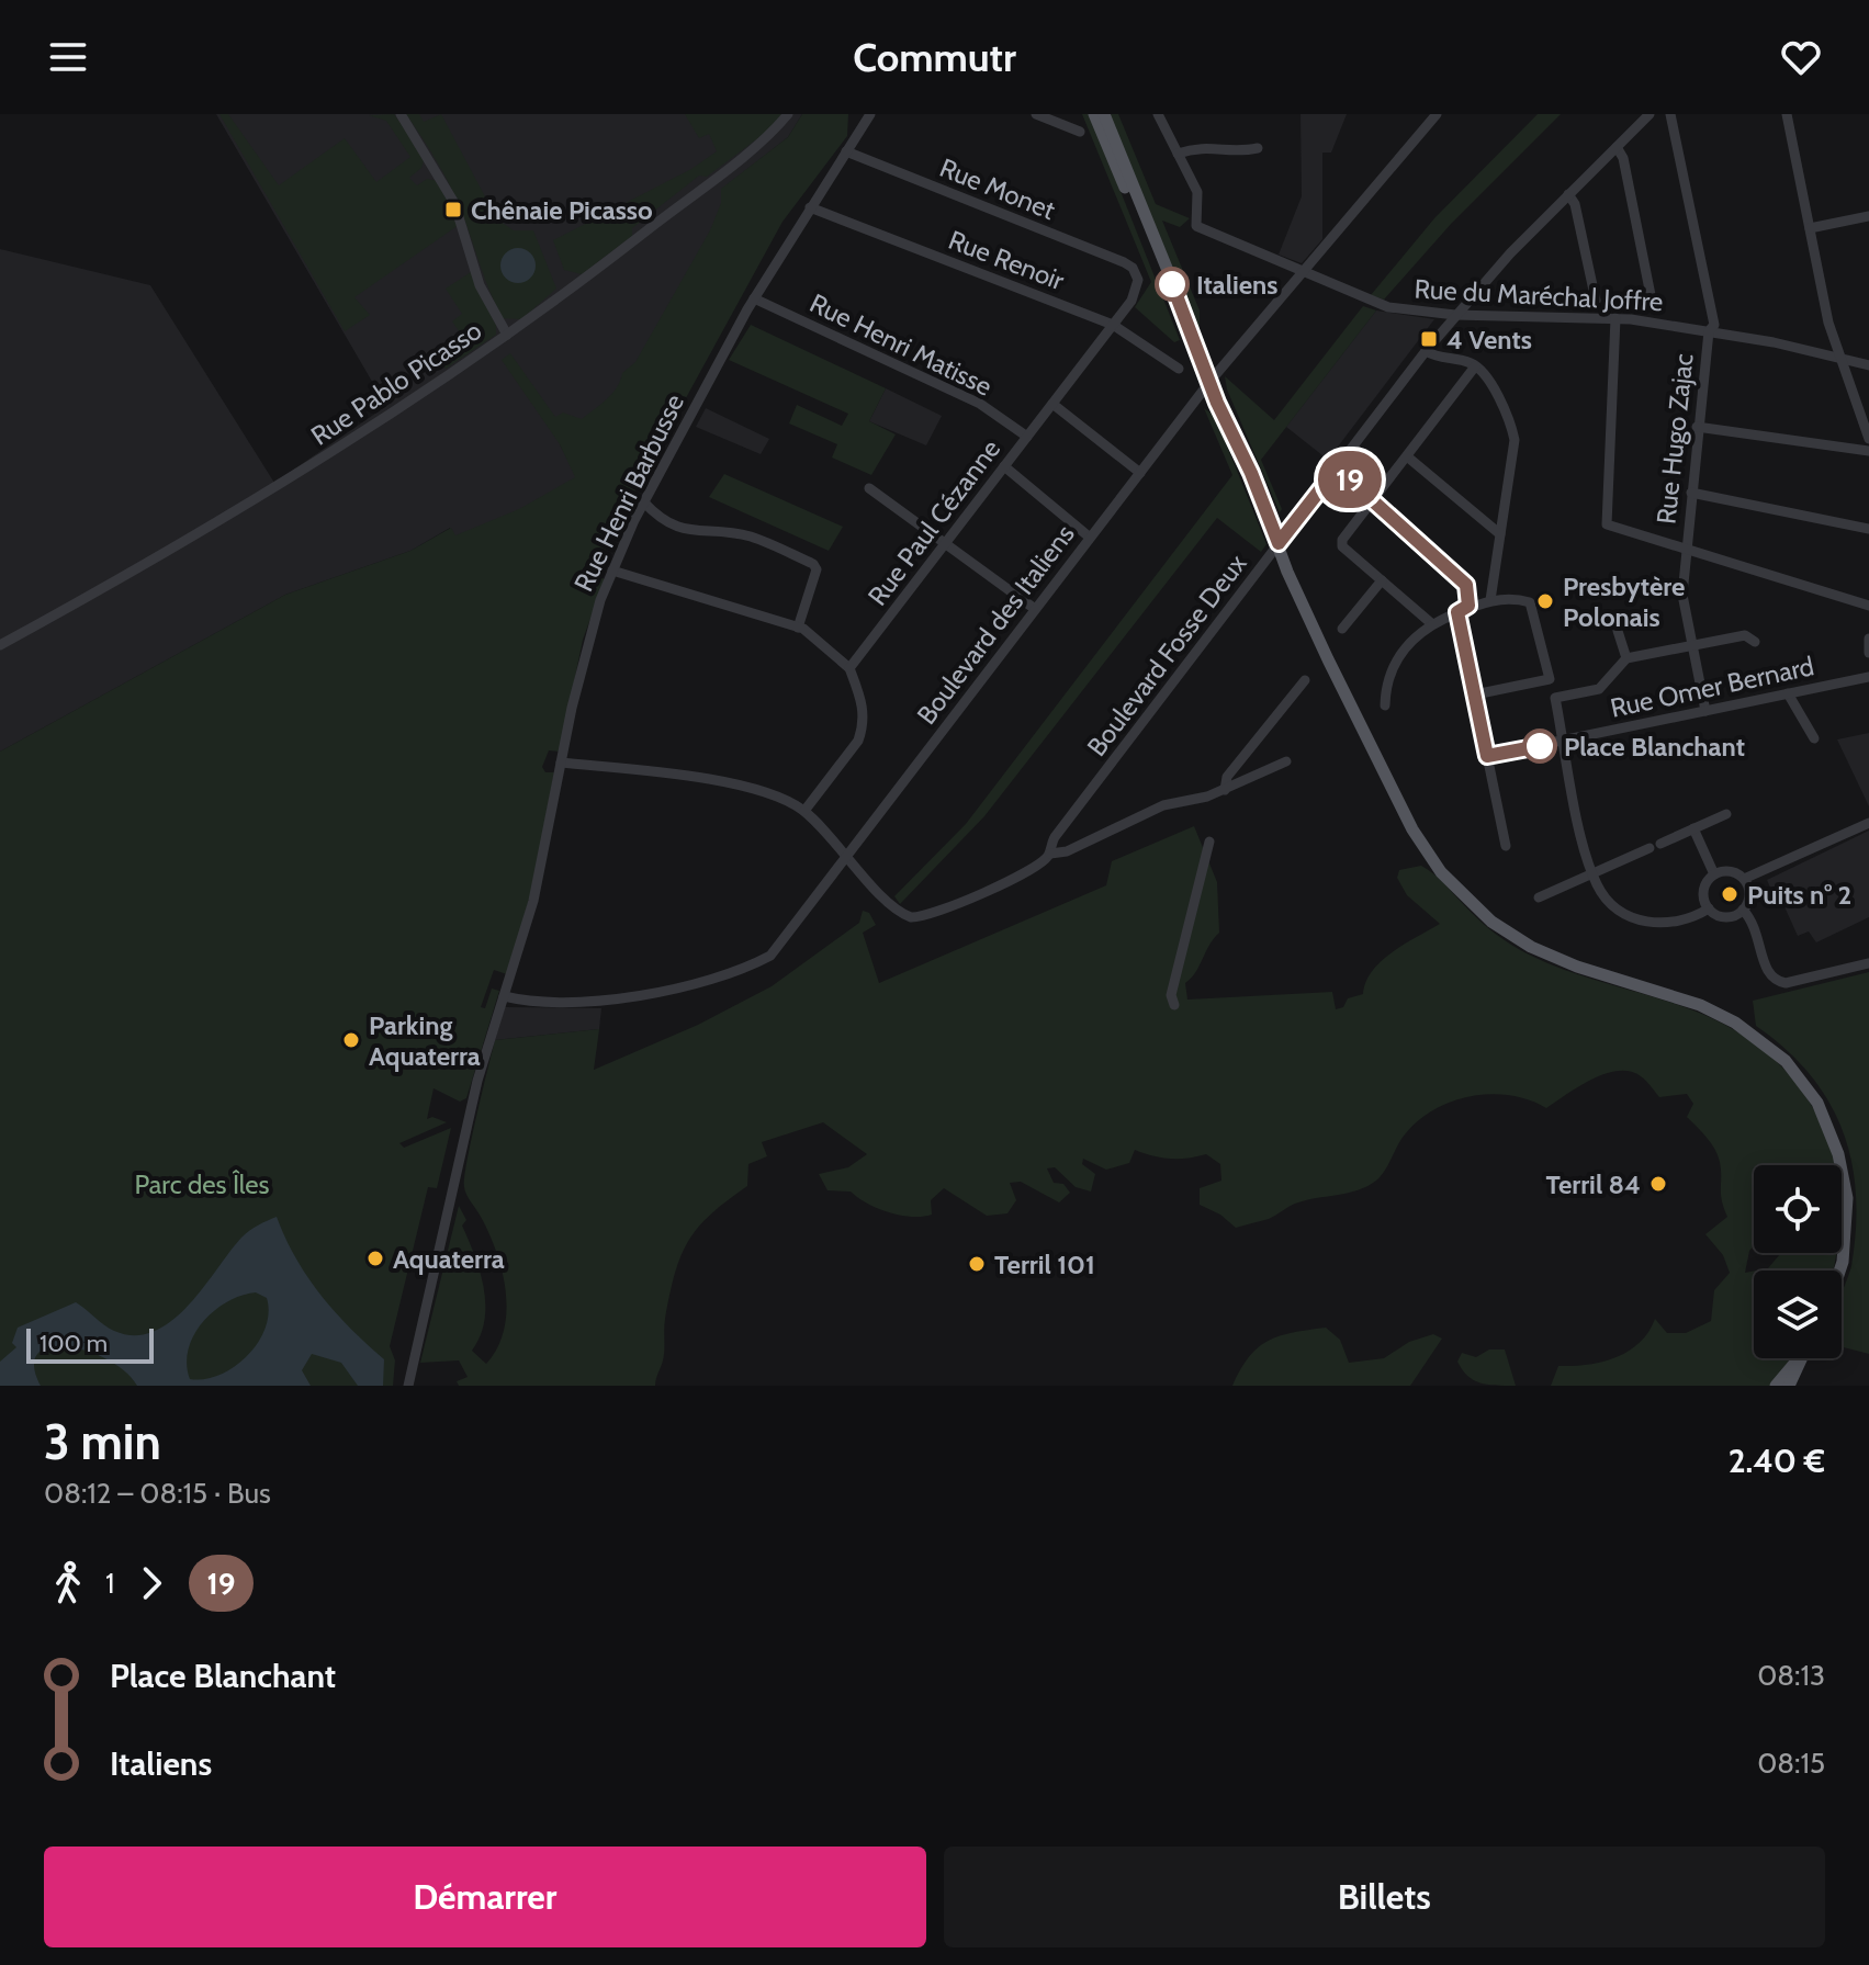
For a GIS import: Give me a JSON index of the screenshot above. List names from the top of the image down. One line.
{"streets":{"street":["Rue Monet","Rue Renoir","Rue du Maréchal Joffre","Rue Henri Matisse","Rue Pablo Picasso","Rue Hugo Zajac","Rue Henri Barbusse","Rue Paul Cézanne","Boulevard des Italiens","Boulevard Fosse Deux","Rue Omer Bernard"]},"crossings":[["Rue Monet","Rue Henri Barbusse"],["Rue Monet","Rue Paul Cézanne"],["Rue Renoir","Rue Henri Barbusse"],["Rue Renoir","Rue Paul Cézanne"],["Rue du Maréchal Joffre","Rue Hugo Zajac"],["Rue du Maréchal Joffre","Boulevard des Italiens"],["Rue du Maréchal Joffre","Boulevard Fosse Deux"],["Rue Henri Matisse","Rue Henri Barbusse"],["Rue Henri Matisse","Rue Paul Cézanne"],["Rue Hugo Zajac","Rue Omer Bernard"],["Rue Henri Barbusse","Boulevard des Italiens"],["Boulevard des Italiens","Boulevard Fosse Deux"]],"parks":["Parc des Îles"],"places":{"transit":["Chênaie Picasso","4 Vents"],"other":["Italiens","Presbytère Polonais","Place Blanchant","Puits n° 2","Parking Aquaterra","Terril 84","Aquaterra","Terril 101"]},"lines":["bus line 19"],"scale_bar":"100 m","page":{"header":"Commutr","on_map":"19","scale":"100 m","heading":["3 min","08:12 – 08:15 · Bus","2.40 €"],"legs":["1","19"],"list":[{"name":"Place Blanchant","value":"08:13"},{"name":"Italiens","value":"08:15"}],"buttons":["Démarrer","Billets"]}}
